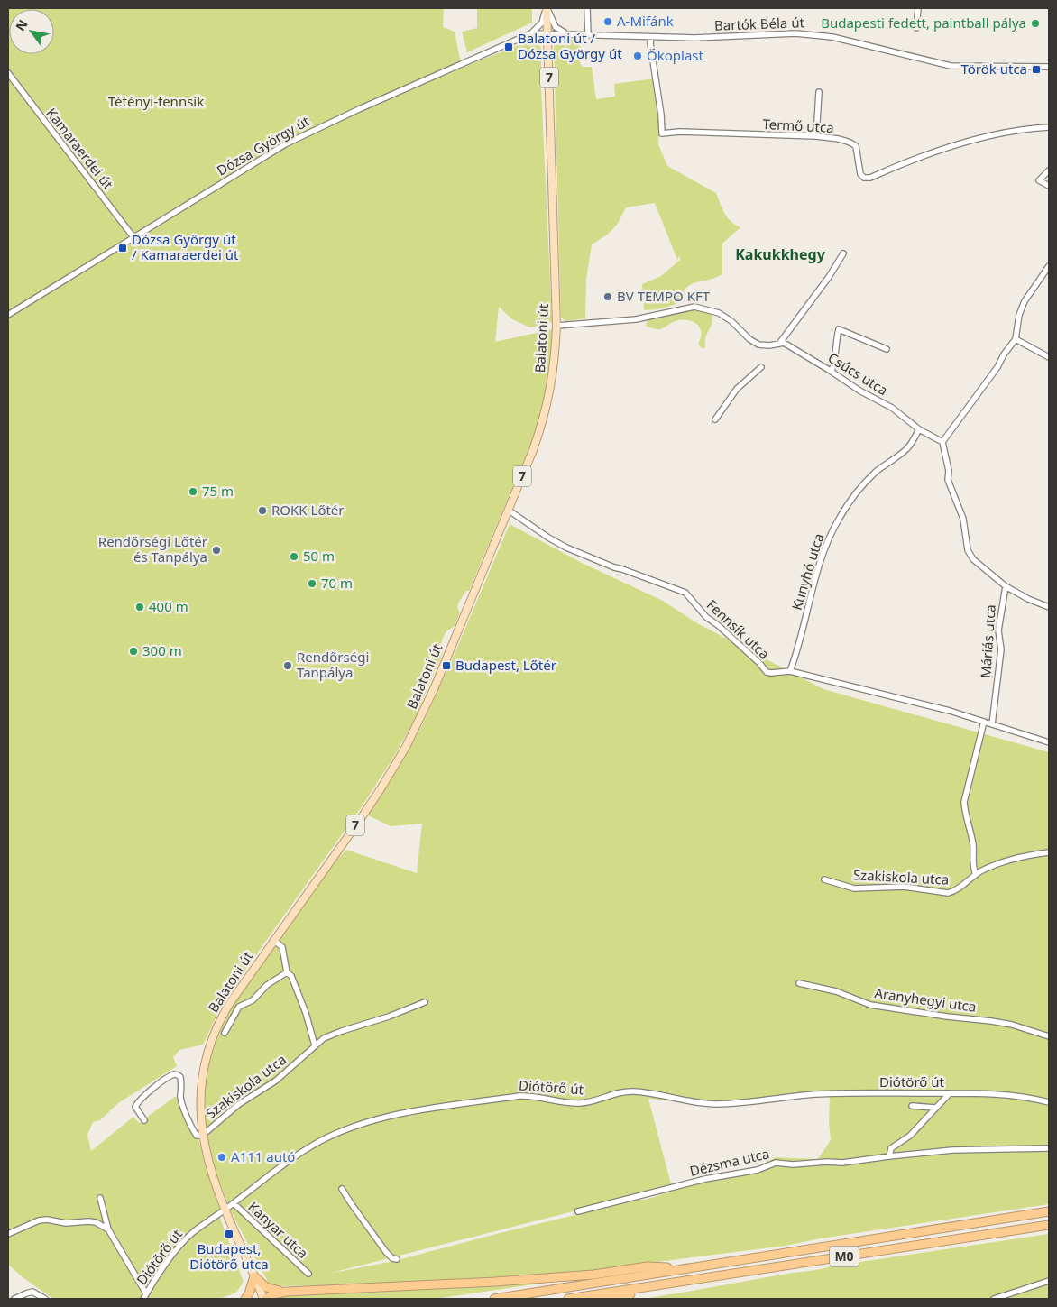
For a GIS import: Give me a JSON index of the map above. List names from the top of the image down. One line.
{"streets":{"highway":["M0"],"main road":["7","Balatoni út"],"street":["Bartók Béla út","Termő utca","Dózsa György út","Kamaraerdei út","Csúcs utca","Kunyhó utca","Fennsík utca","Máriás utca","Szakiskola utca","Aranyhegyi utca","Diótörő út","Dézsma utca","Kanyar utca"]},"crossings":[["Bartók Béla út","Termő utca"],["Bartók Béla út","Dózsa György út"],["Bartók Béla út","Balatoni út"],["Dózsa György út","Kamaraerdei út"],["Dózsa György út","Balatoni út"],["Balatoni út","Csúcs utca"],["Balatoni út","Fennsík utca"],["Balatoni út","Szakiskola utca"],["Balatoni út","Diótörő út"],["Csúcs utca","Kunyhó utca"],["Kunyhó utca","Fennsík utca"],["Fennsík utca","Máriás utca"],["Diótörő út","Kanyar utca"]],"districts":["Kakukkhegy"],"parks":["Tétényi-fennsík"],"places":{"other":["A-Mifánk","Budapesti fedett, paintball pálya","Ökoplast","BV TEMPO KFT","75 m","ROKK Lőtér","Rendőrségi Lőtér és Tanpálya","50 m","70 m","400 m","300 m","Rendőrségi Tanpálya","A111 autó"],"transit":["Balatoni út / Dózsa György út","Török utca","Dózsa György út / Kamaraerdei út","Budapest, Lőtér","Budapest, Diótörő utca"]},"north":"top left"}
